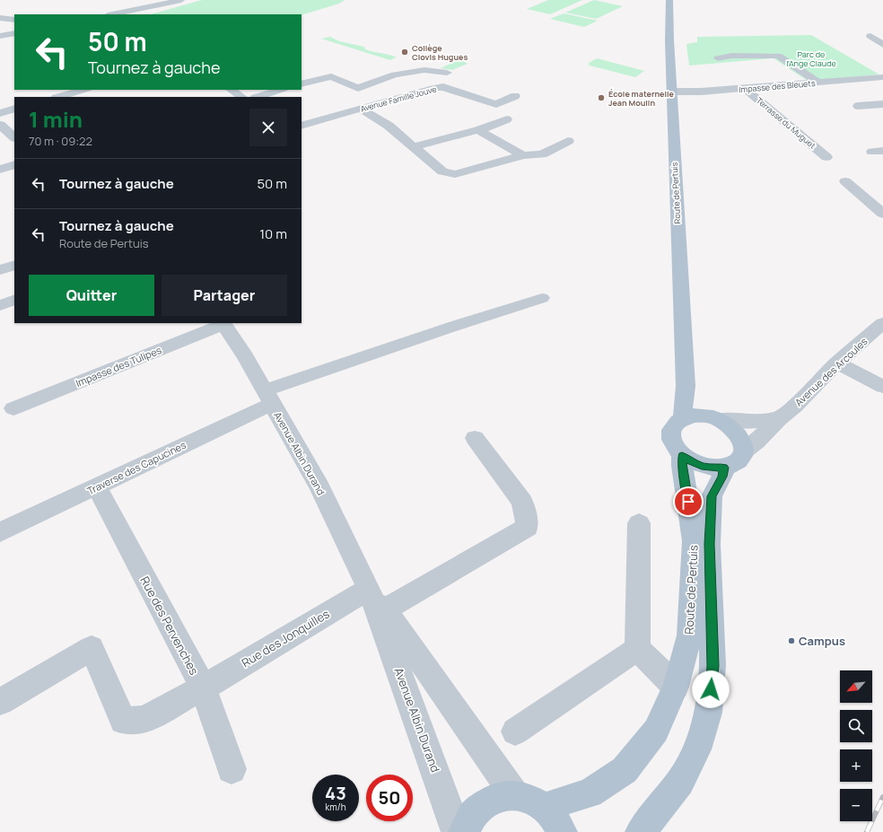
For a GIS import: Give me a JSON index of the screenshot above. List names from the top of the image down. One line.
{"streets":{"main road":["Route de Pertuis"],"street":["Impasse des Bleuets","Avenue Famille Jouve","Terrasse du Muguet","Impasse des Tulipes","Avenue des Arcoules","Avenue Albin Durand","Traverse des Capucines","Rue des Pervenches","Rue des Jonquilles"]},"crossings":[["Impasse des Bleuets","Terrasse du Muguet"],["Impasse des Bleuets","Route de Pertuis"],["Route de Pertuis","Avenue des Arcoules"],["Impasse des Tulipes","Avenue Albin Durand"],["Avenue Albin Durand","Traverse des Capucines"],["Avenue Albin Durand","Rue des Jonquilles"],["Traverse des Capucines","Rue des Pervenches"],["Rue des Pervenches","Rue des Jonquilles"]],"parks":["Parc de l'Ange Claude"],"places":["Collège Clovis Hugues","École maternelle Jean Moulin","Campus"],"north":"bottom left","page":{"turn":["50 m","Tournez à gauche"],"heading":["1 min","70 m · 09:22"],"list":[{"name":"Tournez à gauche","value":"50 m"},{"name":"Tournez à gauche","note":"Route de Pertuis","value":"10 m"}],"buttons":["Quitter","Partager"],"map_buttons":["+","−"],"speed":"43 km/h","limit":"50"}}
